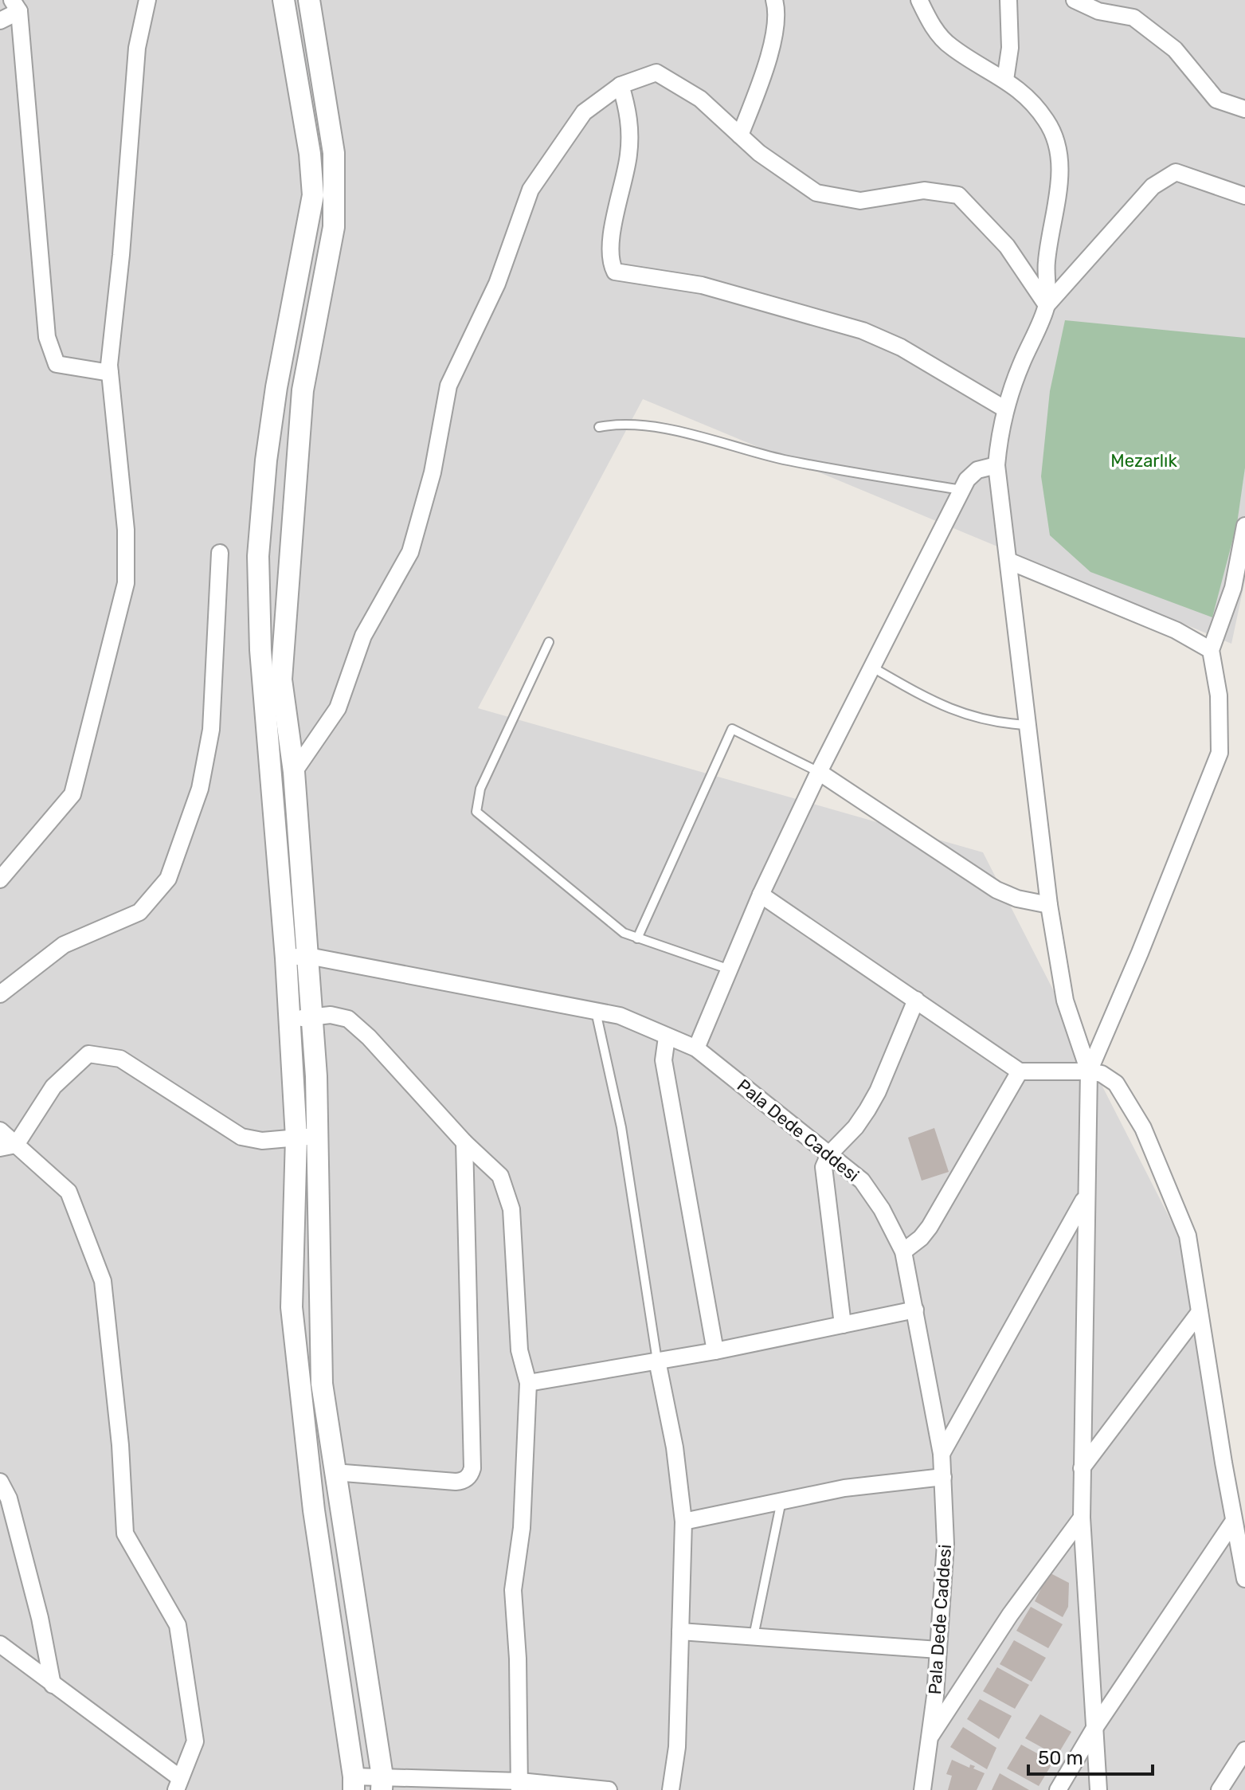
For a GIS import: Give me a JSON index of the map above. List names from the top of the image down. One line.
{"streets":{"street":["Pala Dede Caddesi"]},"parks":["Mezarlık"],"scale_bar":"50 m"}
